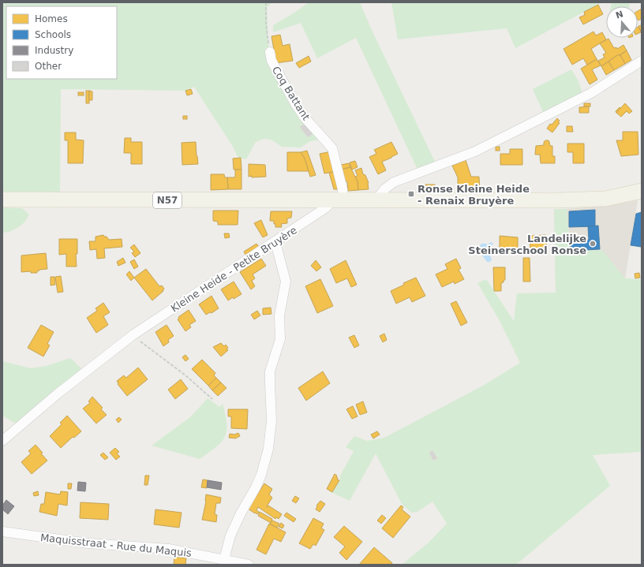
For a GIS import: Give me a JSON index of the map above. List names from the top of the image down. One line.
{"streets":{"main road":["N57"],"street":["Coq Battant","Kleine Heide - Petite Bruyère","Maquisstraat - Rue du Maquis"]},"crossings":[["Coq Battant","N57"],["Coq Battant","Kleine Heide - Petite Bruyère"],["N57","Kleine Heide - Petite Bruyère"]],"places":{"transit":["Ronse Kleine Heide - Renaix Bruyère"],"other":["Landelijke Steinerschool Ronse"]},"legend":["Homes","Schools","Industry","Other"],"north":"top"}
